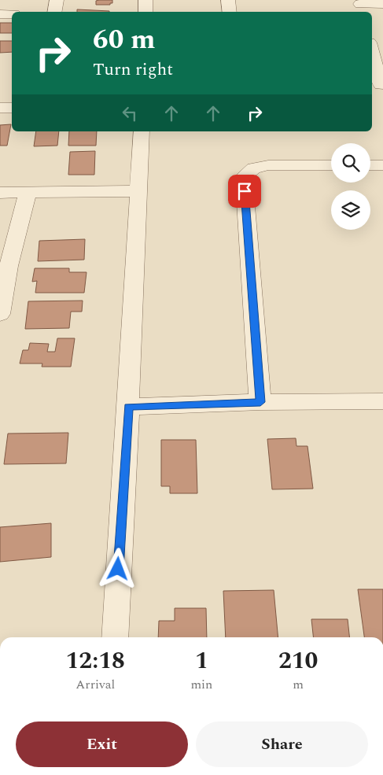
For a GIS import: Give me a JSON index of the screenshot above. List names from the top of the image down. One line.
{"page":{"turn":["60 m","Turn right"],"eta":["12:18","Arrival","1","min","210","m"],"buttons":["Exit","Share"]}}
